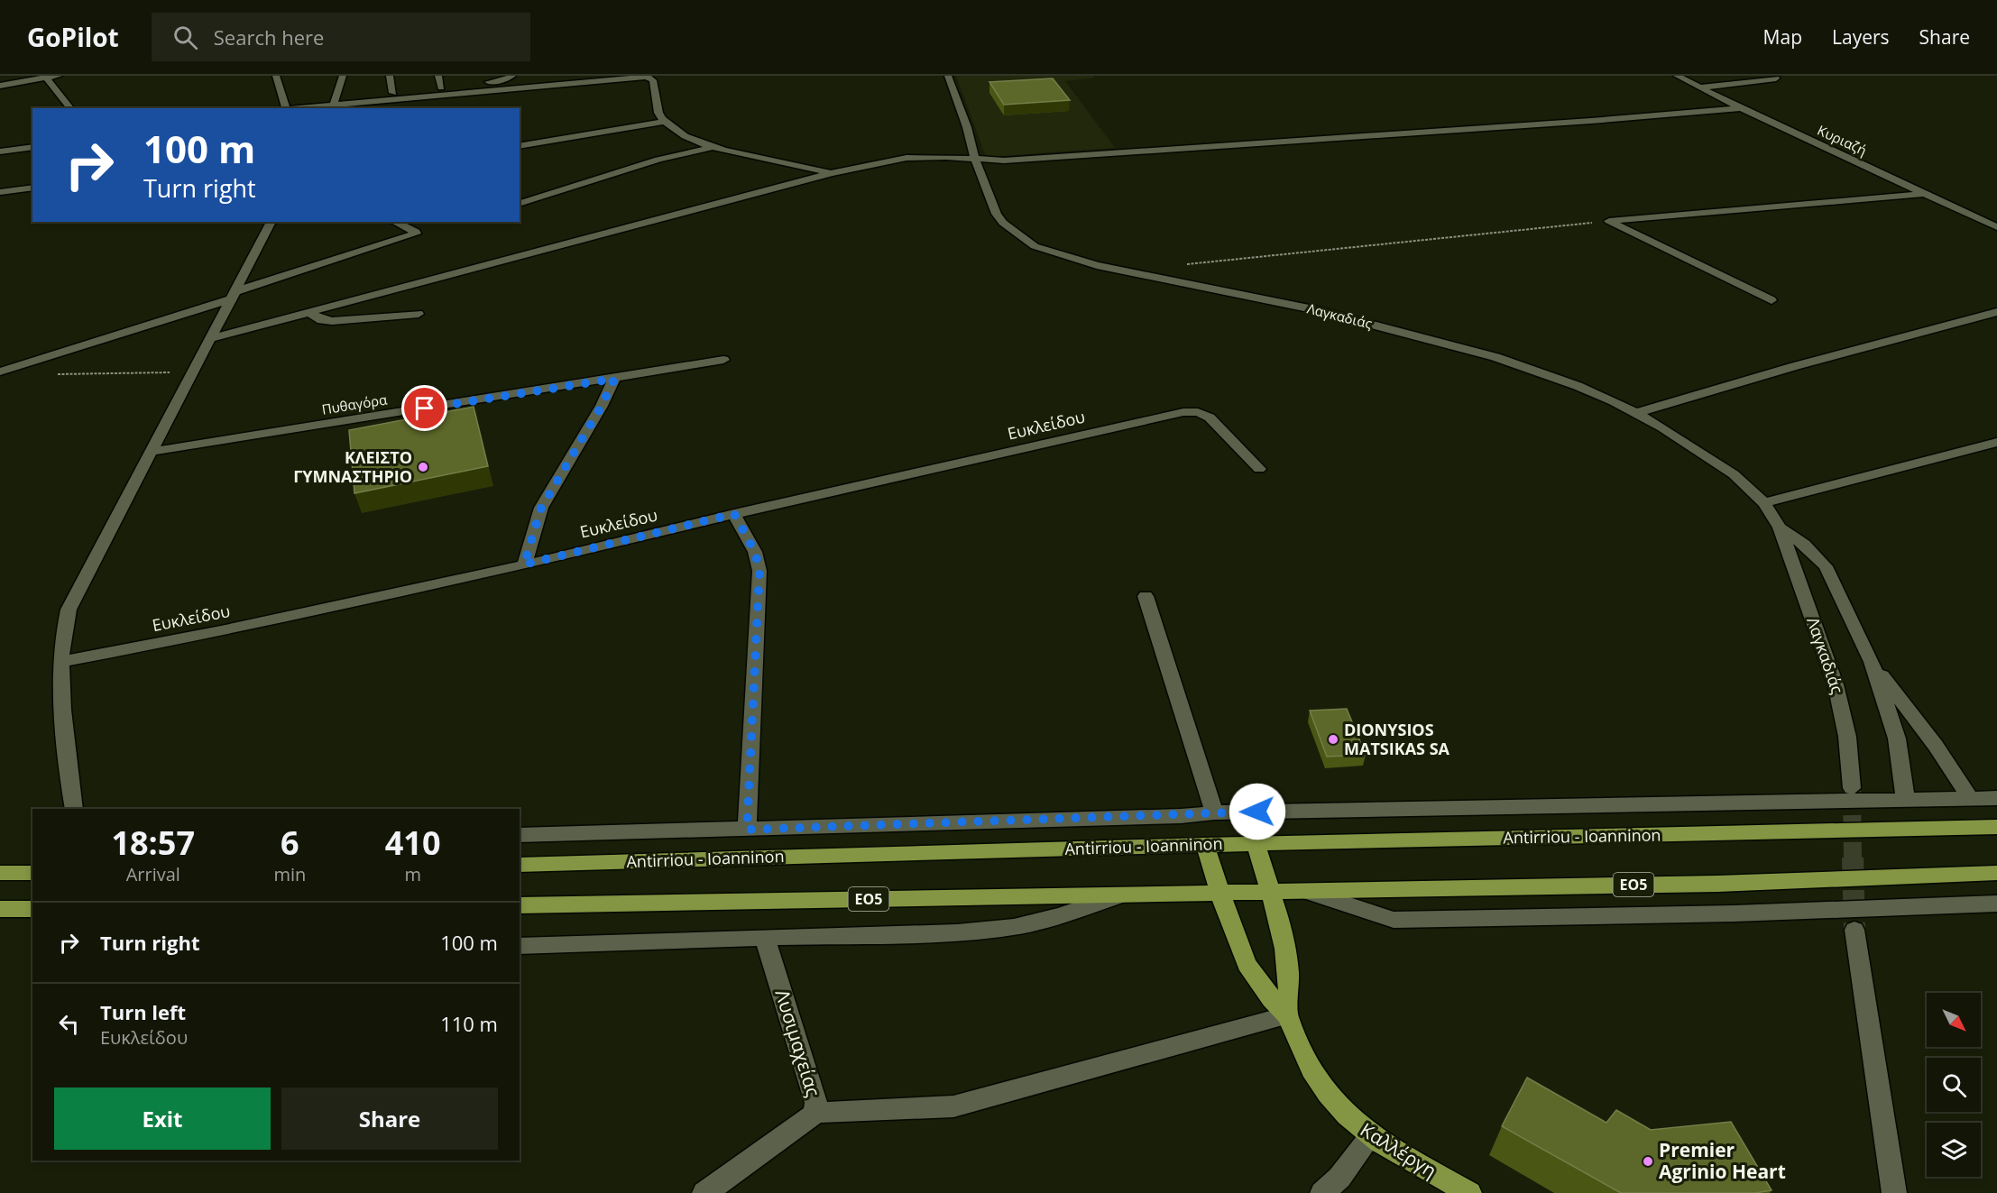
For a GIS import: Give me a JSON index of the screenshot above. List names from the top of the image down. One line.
{"streets":{"main road":["Antirriou - Ioanninon","ΕΟ5","Καλλέργη"],"street":["Κυριαζή","Λαγκαδιάς","Πυθαγόρα","Ευκλείδου","Λυσιμαχείας"]},"crossings":[["Antirriou - Ioanninon","Καλλέργη"],["ΕΟ5","Καλλέργη"]],"places":["ΚΛΕΙΣΤΟ ΓΥΜΝΑΣΤΗΡΙΟ","DIONYSIOS MATSIKAS SA","Premier Agrinio Heart"],"north":"bottom right","page":{"header":"GoPilot","search":"Search here","nav":["Map","Layers","Share"],"turn":["100 m","Turn right"],"eta":["18:57","Arrival","6","min","410","m"],"list":[{"name":"Turn right","value":"100 m"},{"name":"Turn left","note":"Ευκλείδου","value":"110 m"}],"buttons":["Exit","Share"]}}
